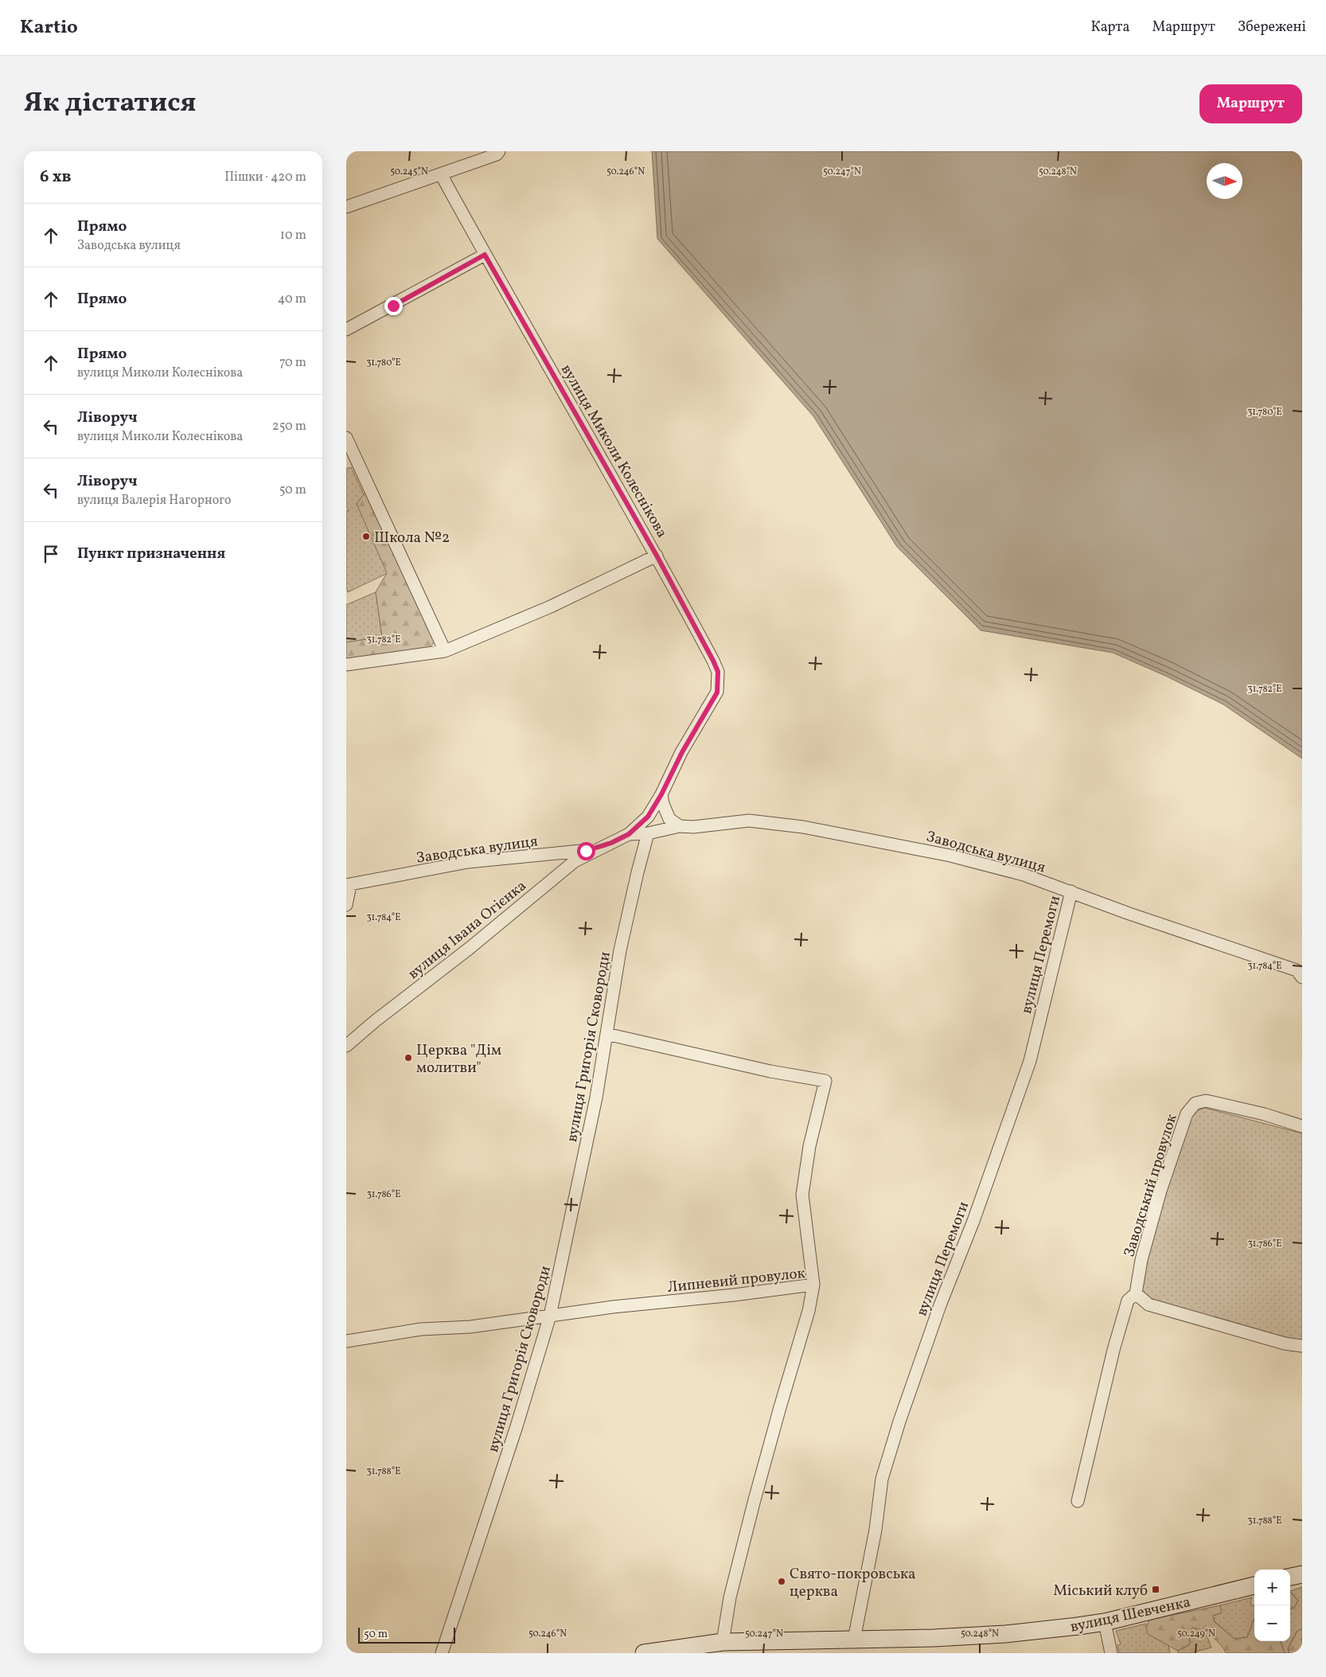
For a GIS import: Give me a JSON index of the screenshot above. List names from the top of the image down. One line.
{"streets":{"street":["вулиця Миколи Колеснікова","Заводська вулиця","вулиця Івана Огієнка","вулиця Перемоги","вулиця Григорія Сковороди","Заводський провулок","Липневий провулок","вулиця Шевченка"]},"crossings":[["вулиця Миколи Колеснікова","Заводська вулиця"],["Заводська вулиця","вулиця Івана Огієнка"],["Заводська вулиця","вулиця Перемоги"],["Заводська вулиця","вулиця Григорія Сковороди"],["вулиця Перемоги","вулиця Шевченка"],["вулиця Григорія Сковороди","Липневий провулок"],["Липневий провулок","вулиця Шевченка"]],"places":{"other":["Школа №2","Церква \"Дім молитви\"","Свято-покровська церква"],"transit":["Міський клуб"]},"scale_bar":"50 m","north":"right","page":{"header":"Kartio","nav":["Карта","Маршрут","Збережені"],"title":"Як дістатися","buttons":"Маршрут","heading":["6 хв","Пішки · 420 m"],"list":[["Прямо","Заводська вулиця","10 m"],["Прямо","40 m"],["Прямо","вулиця Миколи Колеснікова","70 m"],["Ліворуч","вулиця Миколи Колеснікова","250 m"],["Ліворуч","вулиця Валерія Нагорного","50 m"],"Пункт призначення"],"map_buttons":["+","−"],"scale":"50 m"},"coordinates":["50.245°N","50.246°N","50.247°N","50.248°N","31.780°E","31.782°E","31.784°E","31.786°E","31.788°E","50.249°N"]}
